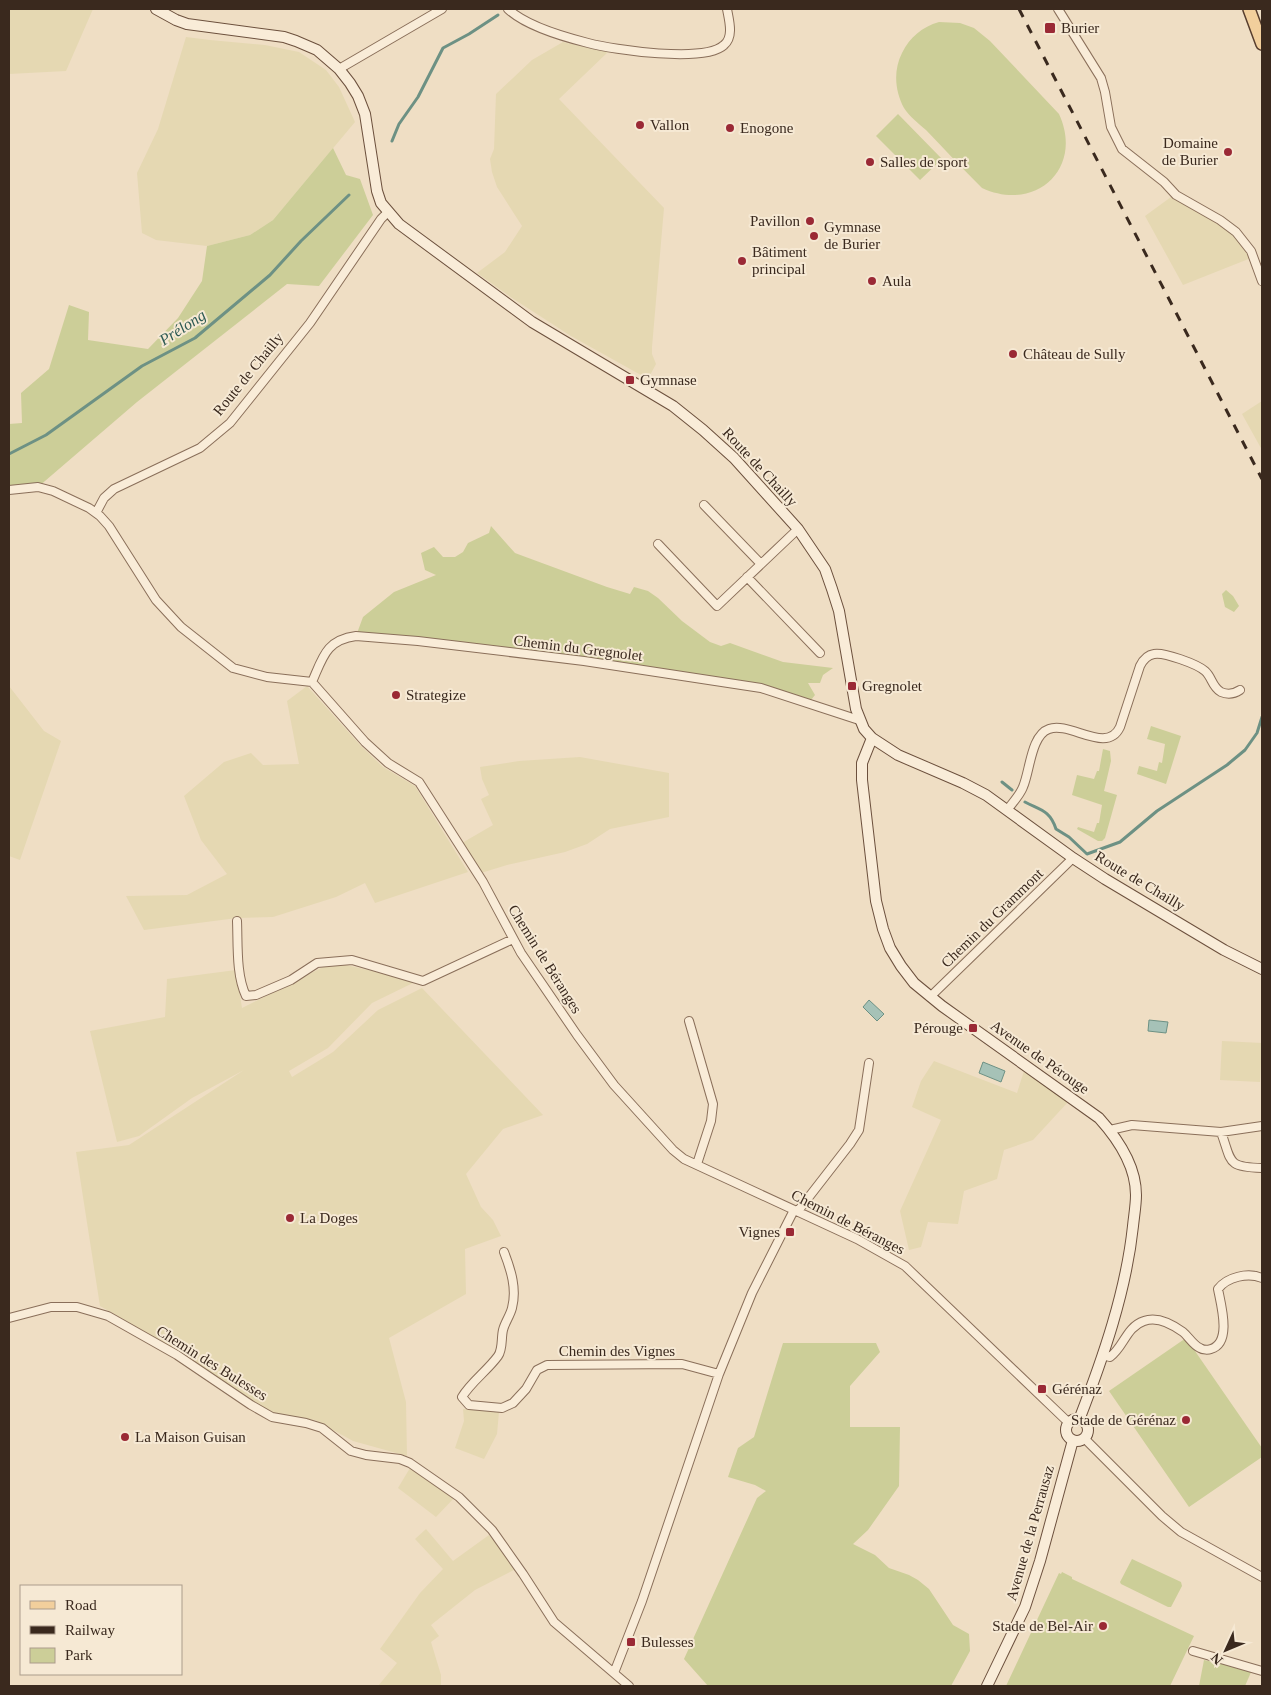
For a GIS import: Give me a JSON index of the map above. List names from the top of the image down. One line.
{"streets":{"street":["Route de Chailly","Chemin du Gregnolet","Chemin du Grammont","Chemin de Béranges","Avenue de Pérouge","Chemin des Vignes","Chemin des Bulesses","Avenue de la Perrausaz"]},"crossings":[["Route de Chailly","Chemin du Gregnolet"],["Route de Chailly","Chemin du Grammont"],["Route de Chailly","Avenue de Pérouge"],["Chemin du Gregnolet","Chemin de Béranges"],["Chemin du Grammont","Avenue de Pérouge"],["Chemin de Béranges","Avenue de Pérouge"],["Chemin de Béranges","Avenue de la Perrausaz"],["Avenue de Pérouge","Avenue de la Perrausaz"]],"water":["Prélong"],"places":{"transit":["Burier","Gymnase","Gregnolet","Pérouge","Vignes","Gérénaz","Bulesses"],"other":["Vallon","Enogone","Domaine de Burier","Salles de sport","Pavillon","Gymnase de Burier","Bâtiment principal","Aula","Château de Sully","Strategize","La Doges","Stade de Gérénaz","La Maison Guisan","Stade de Bel-Air"]},"legend":["Road","Railway","Park"],"north":"bottom left"}
